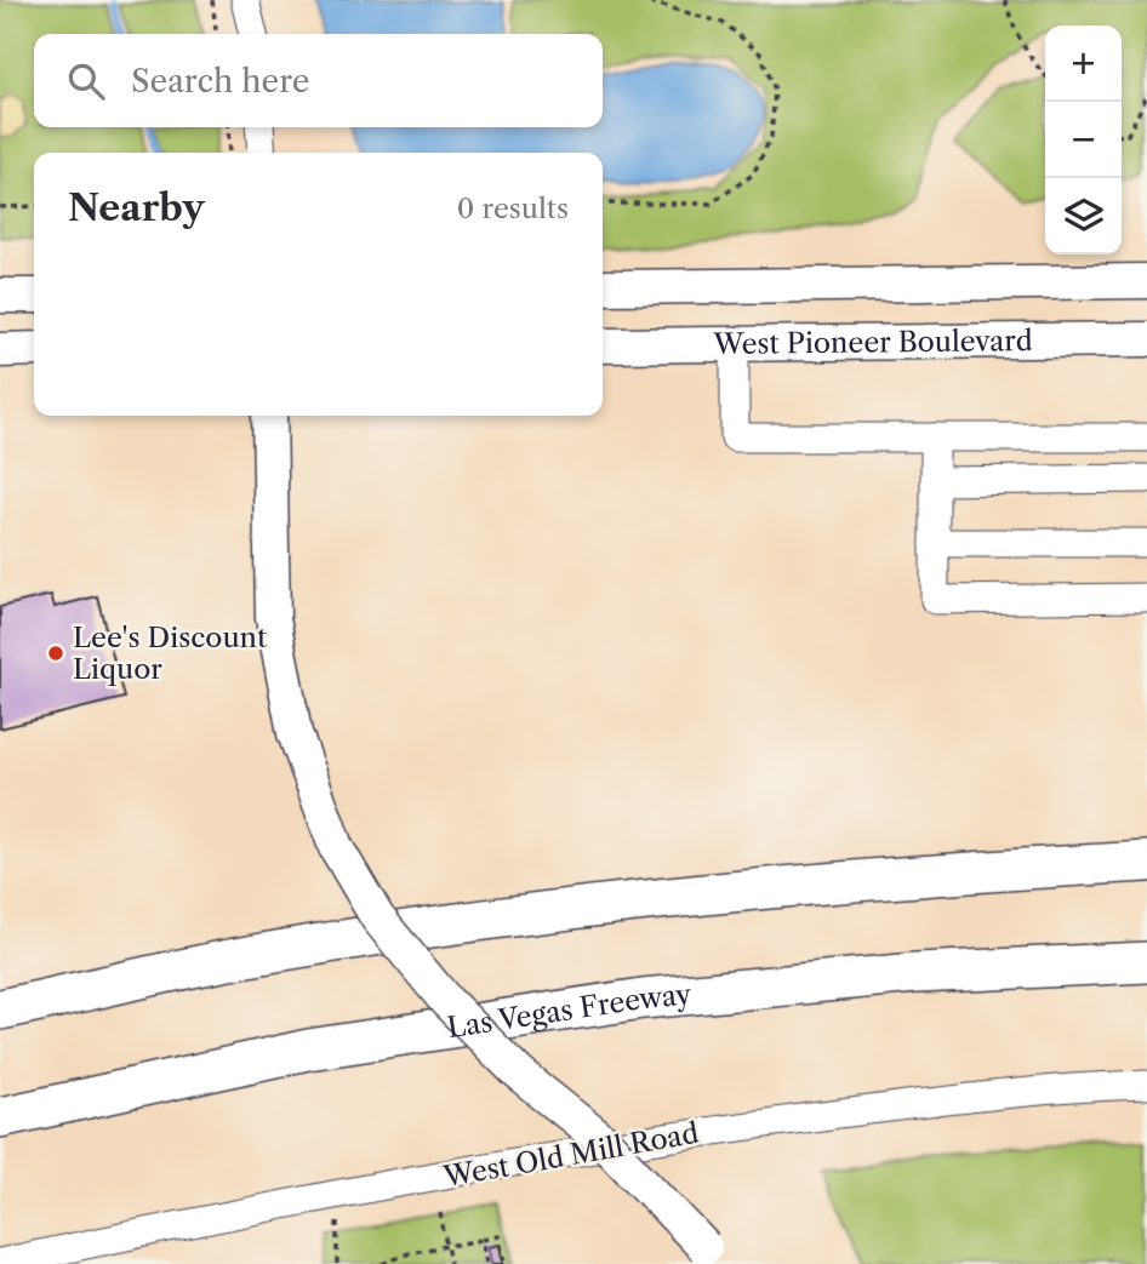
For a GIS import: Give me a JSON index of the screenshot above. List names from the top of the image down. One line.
{"streets":{"highway":["Las Vegas Freeway"],"main road":["West Pioneer Boulevard"],"street":["West Old Mill Road"]},"places":["Lee's Discount Liquor"],"page":{"map_buttons":["+","−"],"search":"Search here","heading":["Nearby","0 results"]}}
